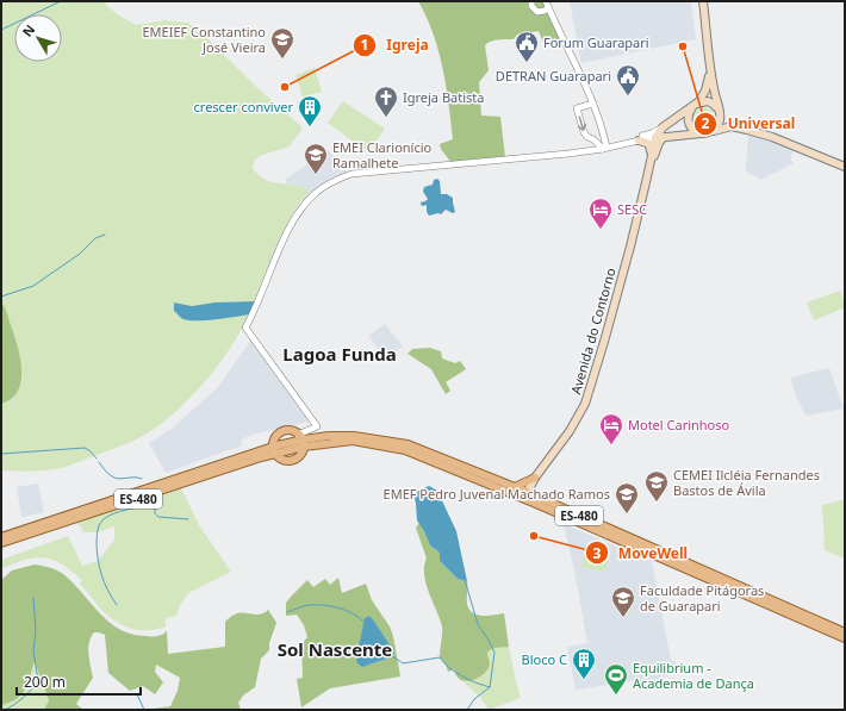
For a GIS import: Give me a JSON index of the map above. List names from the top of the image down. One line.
{"streets":{"main road":["Avenida do Contorno","ES-480"]},"crossings":[["Avenida do Contorno","ES-480"]],"districts":["Lagoa Funda","Sol Nascente"],"places":{"other":["Universal","Igreja","MoveWell"],"school or university":["EMEIEF Constantino José Vieira","EMEI Clarionício Ramalhete","CEMEI Ilcléia Fernandes Bastos de Ávila","EMEF Pedro Juvenal Machado Ramos","Faculdade Pitágoras de Guarapari"],"public building":["Forum Guarapari","DETRAN Guarapari"],"church":["Igreja Batista"],"building":["crescer conviver","Bloco C"],"hotel":["SESC","Motel Carinhoso"],"sports":["Equilibrium - Academia de Dança"]},"scale_bar":"200 m","north":"top left"}
